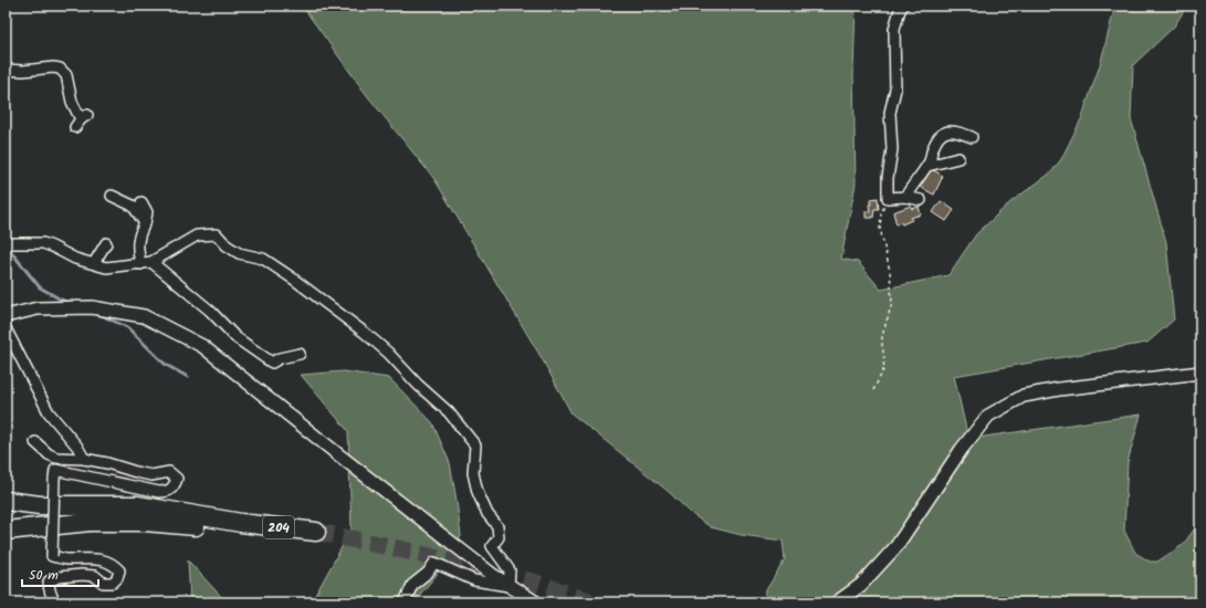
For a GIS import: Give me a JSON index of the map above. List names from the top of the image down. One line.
{"streets":{"highway":["204"]},"scale_bar":"50 m"}
